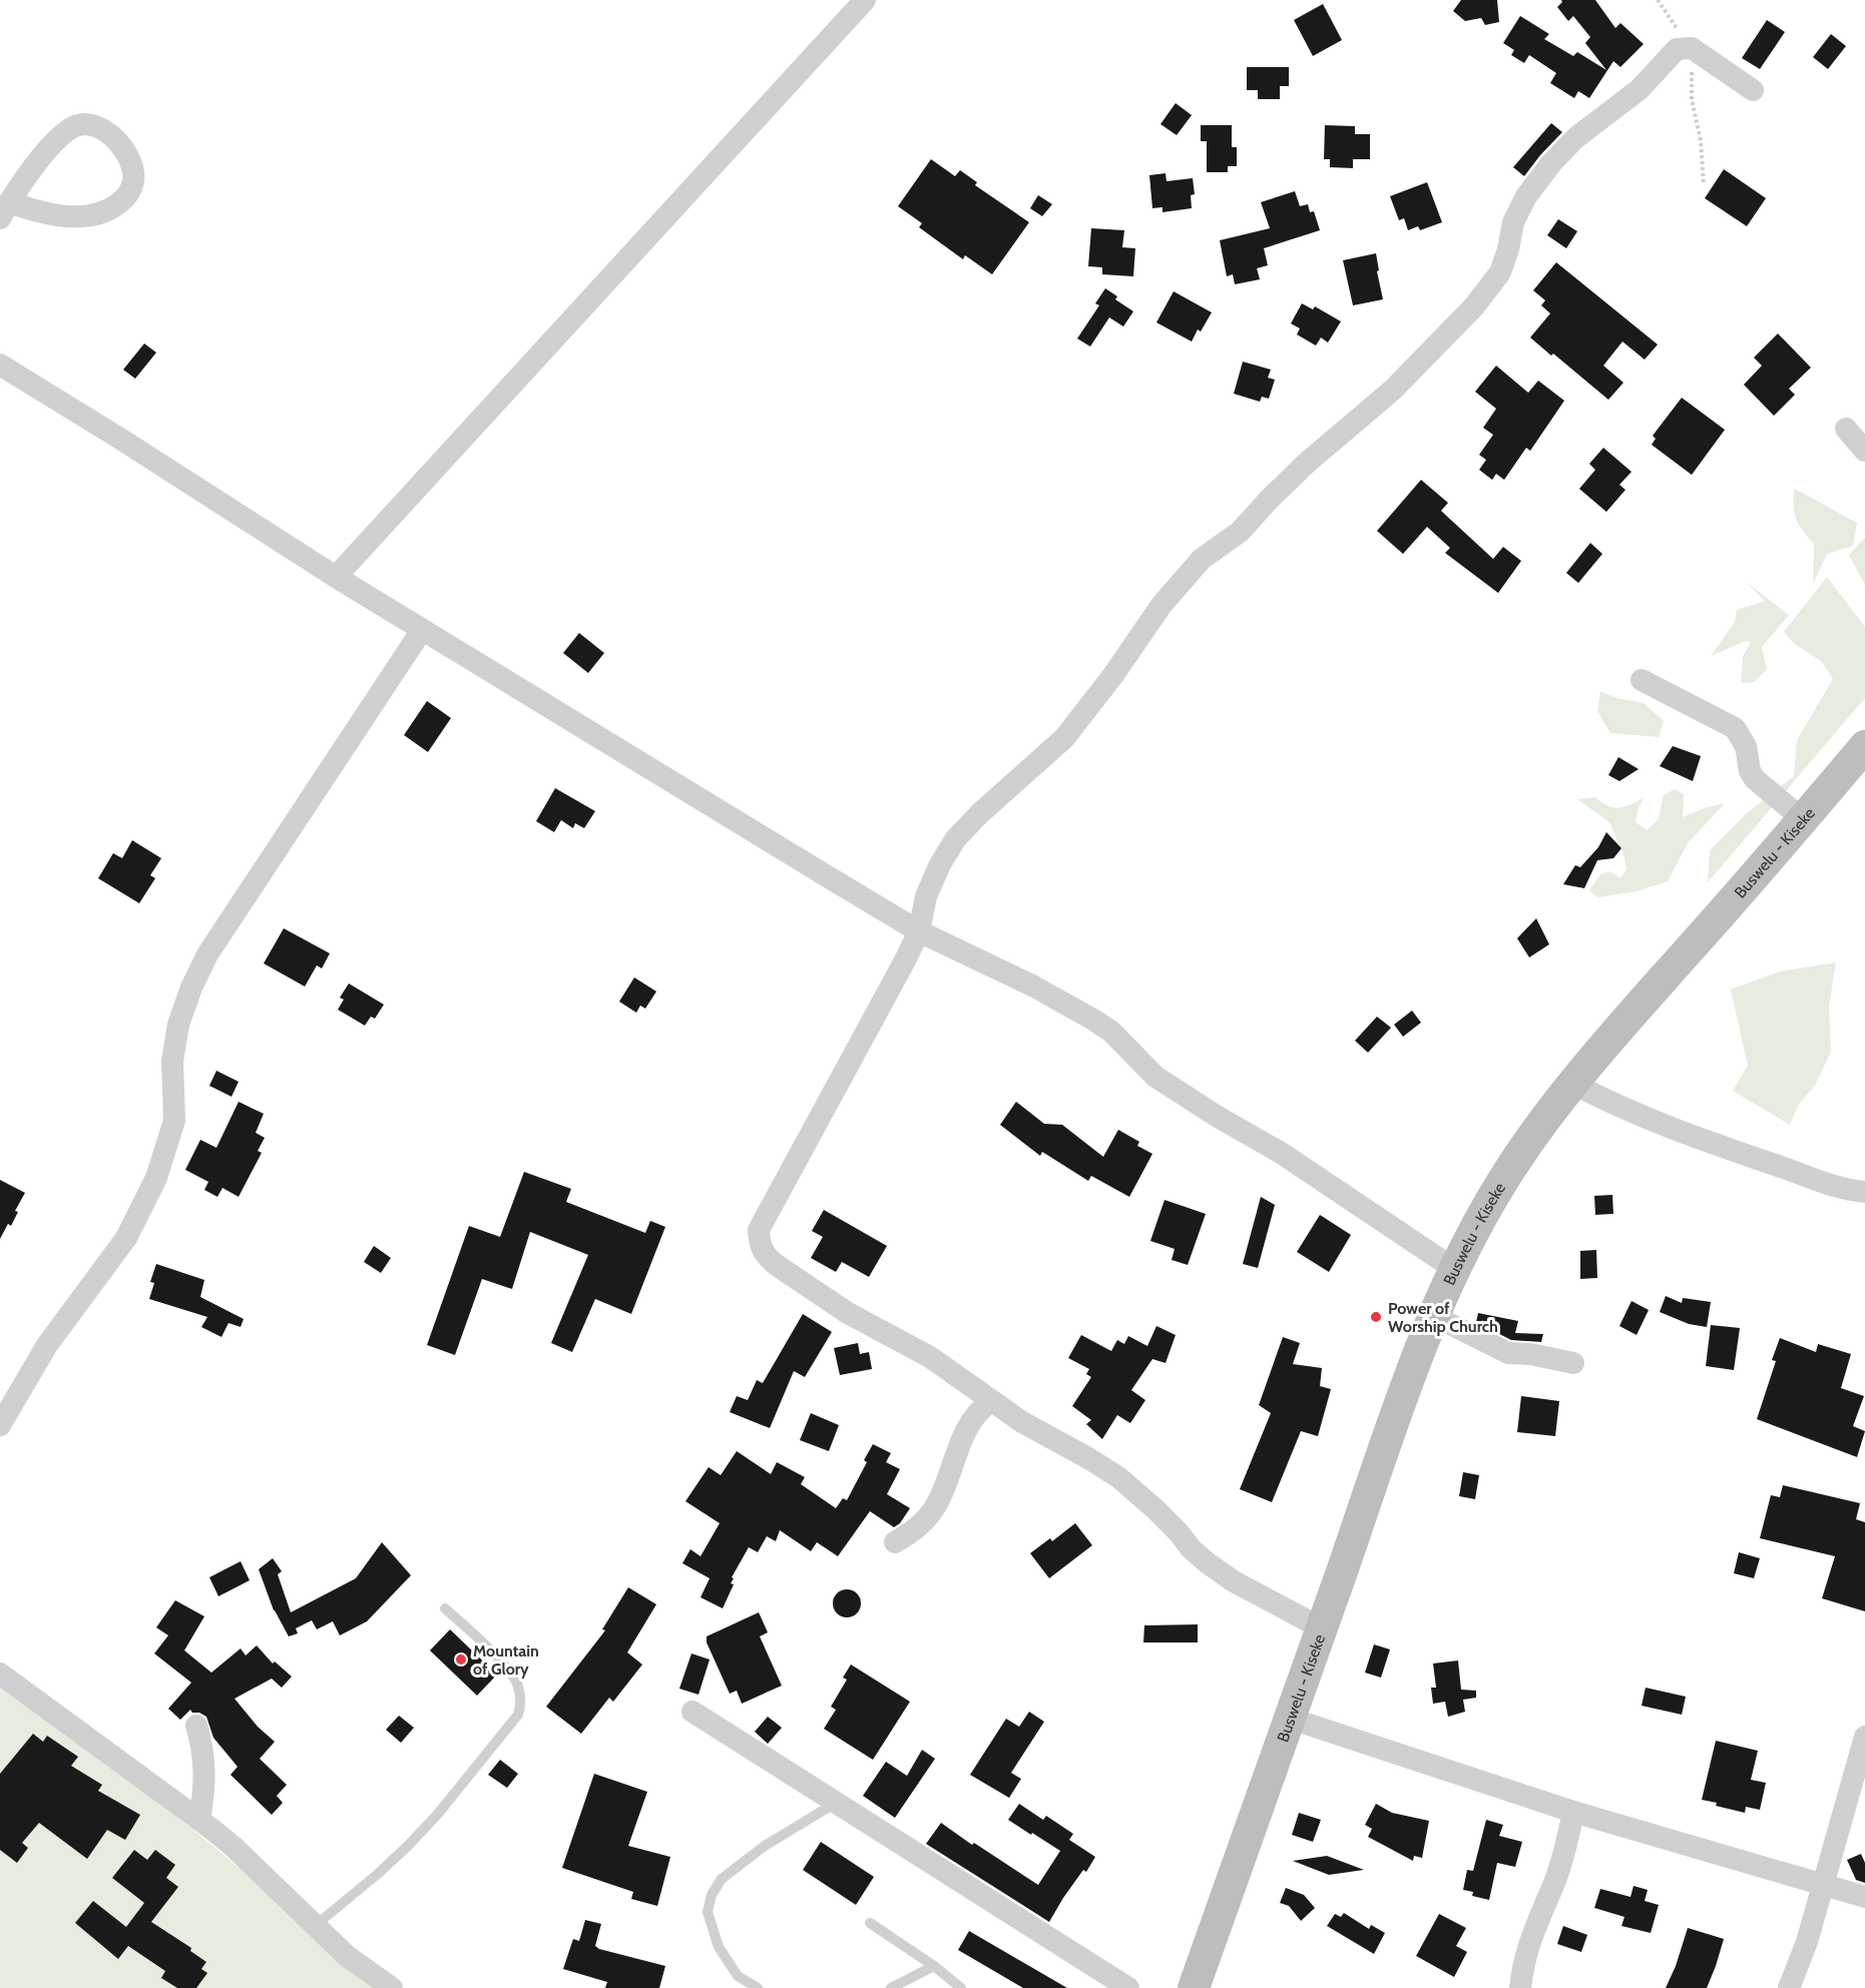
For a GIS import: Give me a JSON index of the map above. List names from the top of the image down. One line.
{"streets":{"main road":["Buswelu - Kiseke"]},"places":["Power of Worship Church","Mountain of Glory"]}
